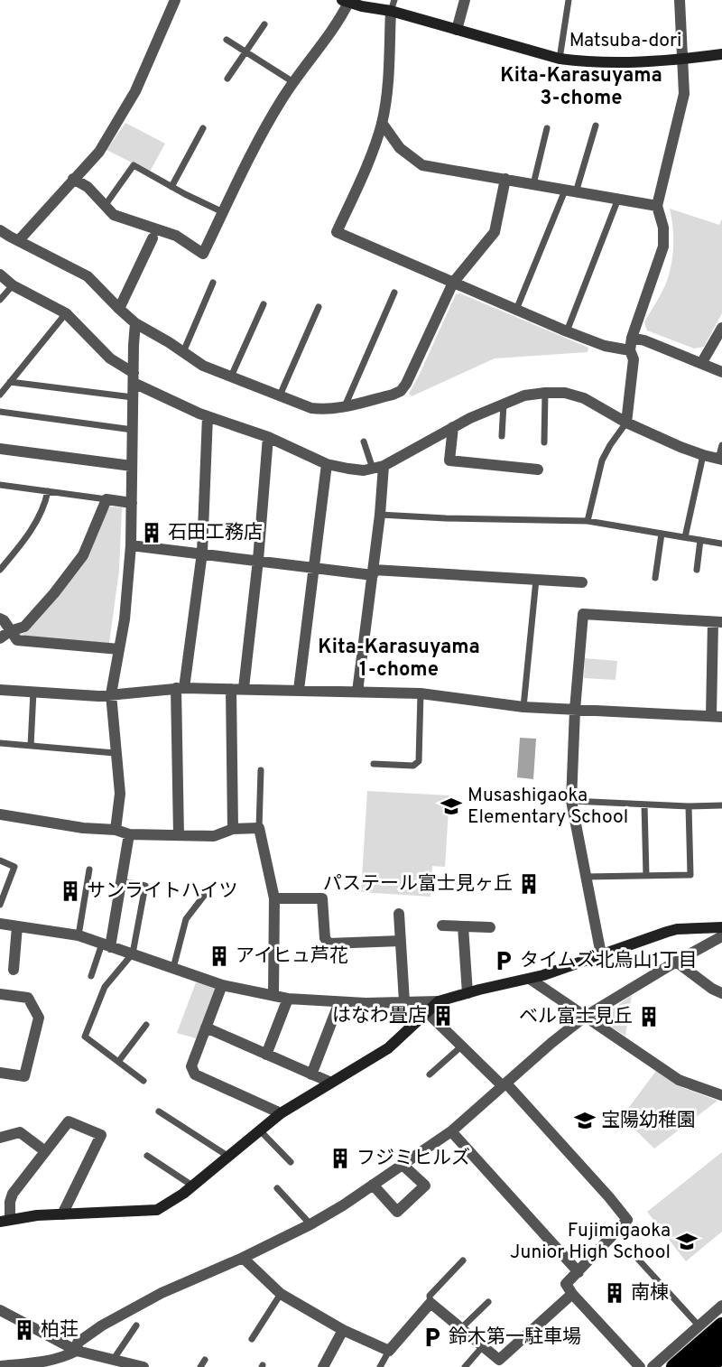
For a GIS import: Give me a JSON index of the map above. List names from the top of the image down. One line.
{"streets":{"street":["Matsuba-dori"]},"districts":["Kita-Karasuyama 3-chome","Kita-Karasuyama 1-chome"],"places":{"building":["石田工務店","パステール富士見ヶ丘","サンライトハイツ","アイヒュ芦花","はなわ畳店","ベル富士見丘","フジミヒルズ","南棟","柏荘"],"school or university":["Musashigaoka Elementary School","宝陽幼稚園","Fujimigaoka Junior High School"],"parking":["タイムズ北烏山1丁目","鈴木第一駐車場"]}}
